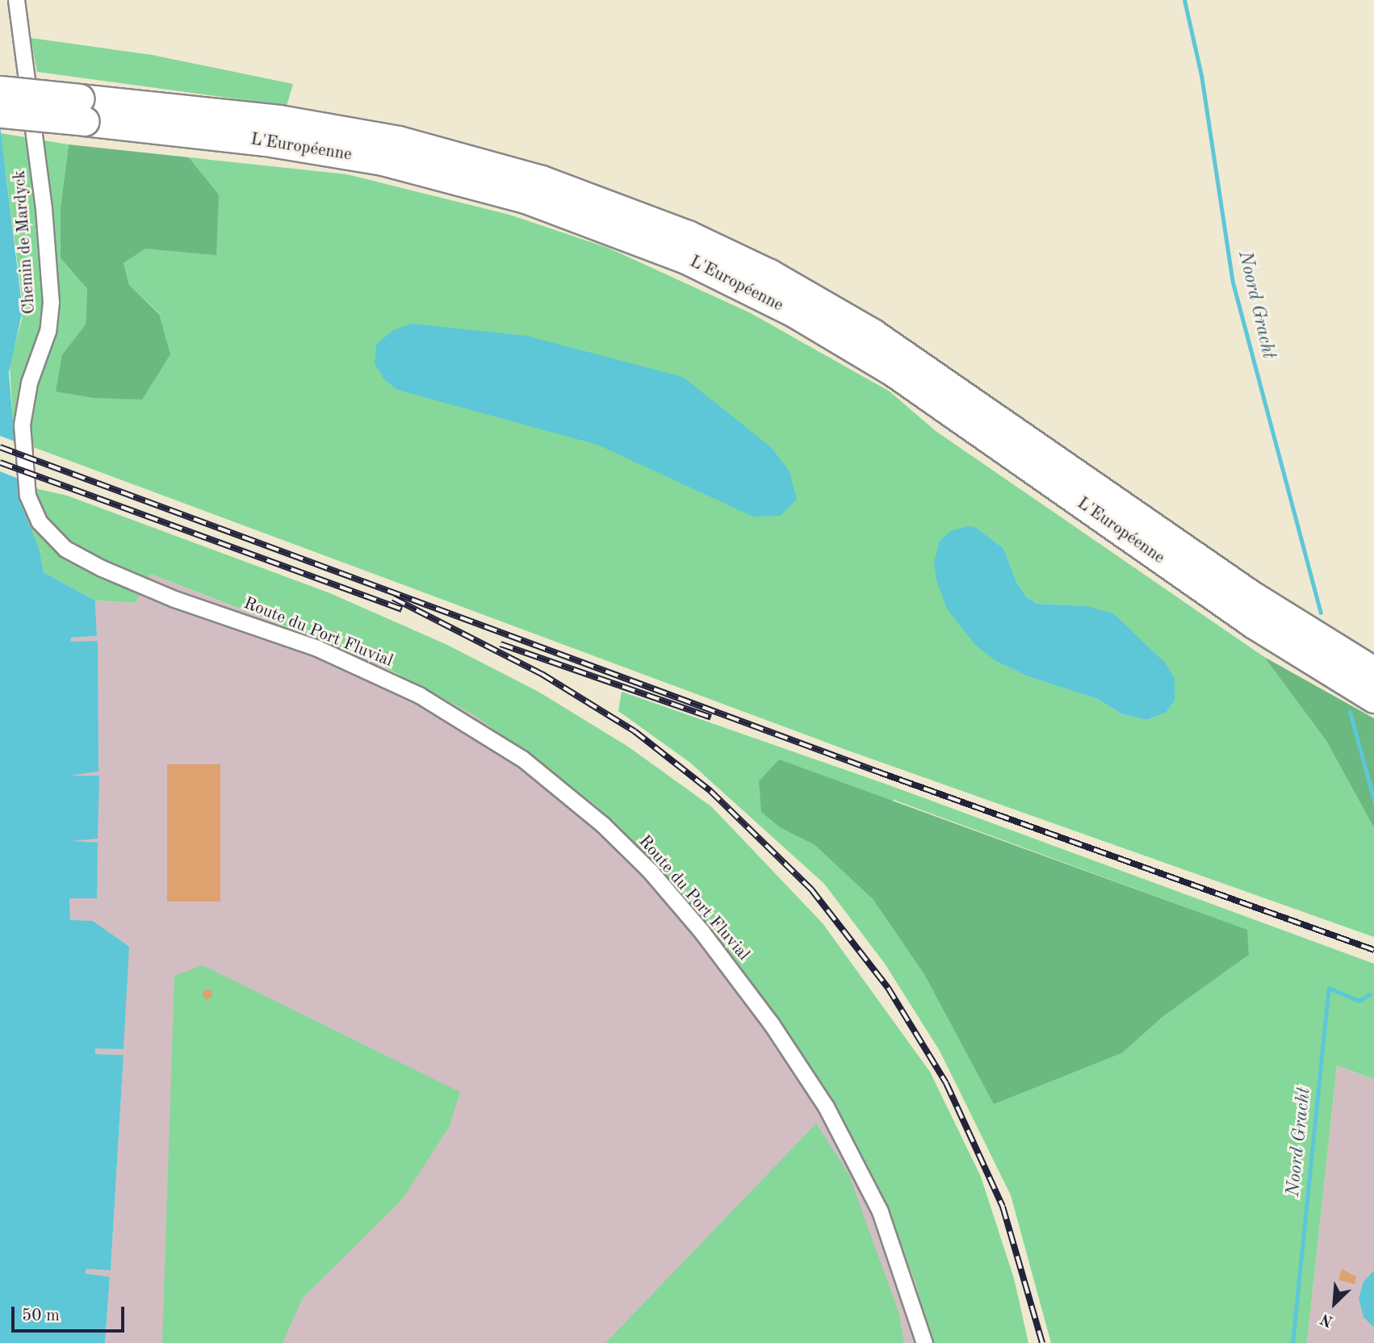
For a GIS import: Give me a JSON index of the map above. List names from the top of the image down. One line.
{"streets":{"highway":["L'Européenne"],"street":["Chemin de Mardyck","Route du Port Fluvial"]},"crossings":[["Chemin de Mardyck","Route du Port Fluvial"]],"water":["Noord Gracht"],"scale_bar":"50 m","north":"bottom left"}
